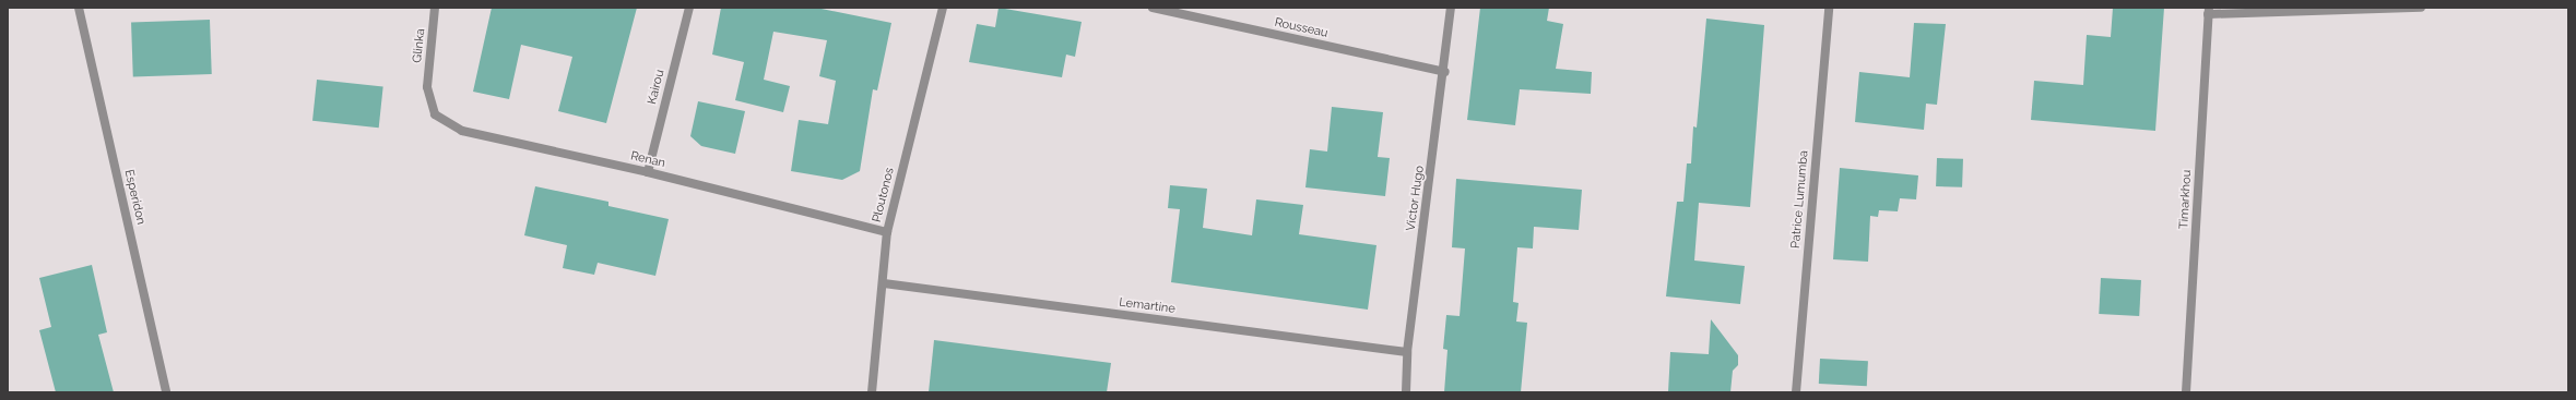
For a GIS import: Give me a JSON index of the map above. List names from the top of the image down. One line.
{"streets":{"street":["Rousseau","Glinka","Kairou","Renan","Ploutonos","Esperidon","Victor Hugo","Patrice Lumumba","Timarkhou","Lemartine"]},"crossings":[["Rousseau","Victor Hugo"],["Glinka","Renan"],["Kairou","Renan"],["Renan","Ploutonos"],["Ploutonos","Lemartine"],["Victor Hugo","Lemartine"]]}
